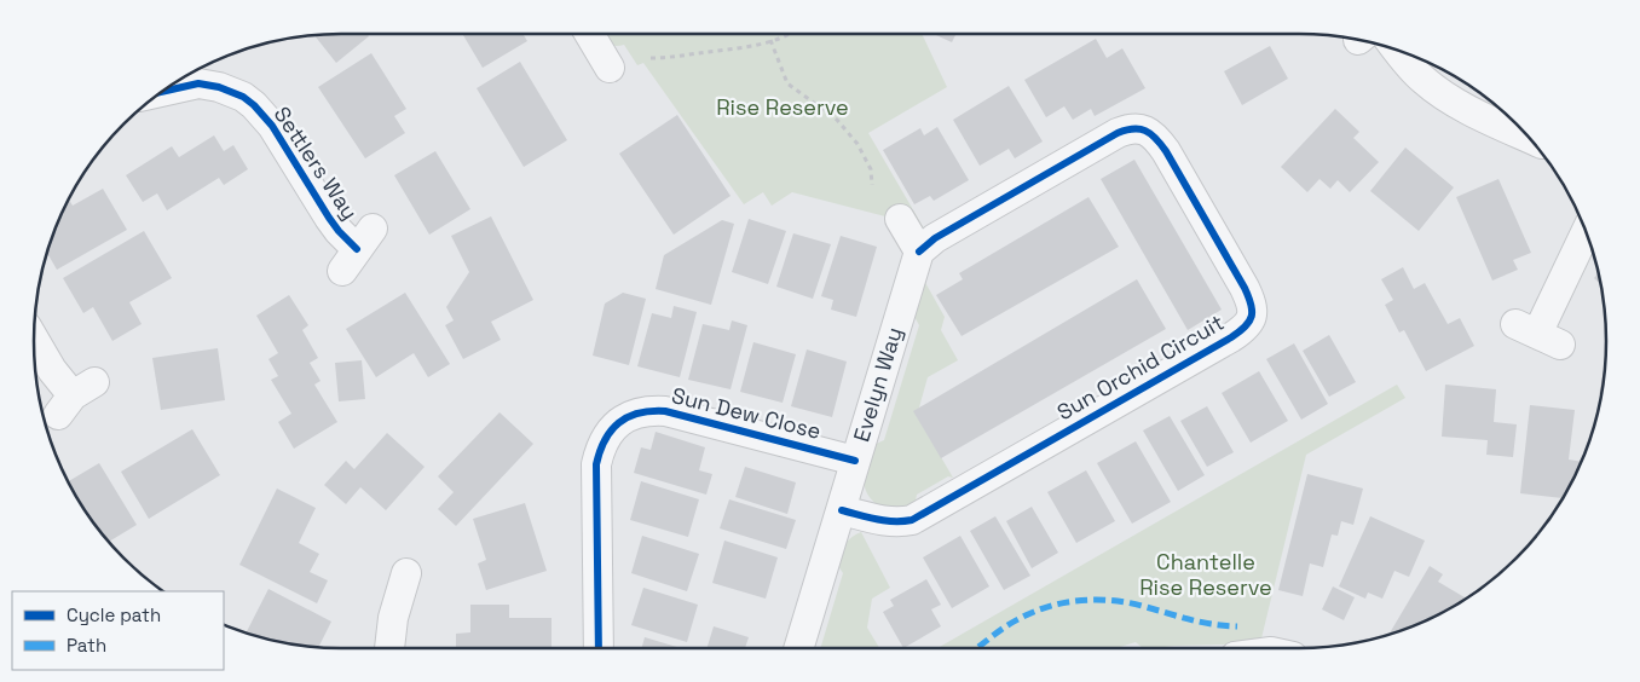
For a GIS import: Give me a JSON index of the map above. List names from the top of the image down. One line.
{"streets":{"street":["Settlers Way","Sun Orchid Circuit","Evelyn Way","Sun Dew Close"]},"crossings":[["Sun Orchid Circuit","Evelyn Way"],["Evelyn Way","Sun Dew Close"]],"parks":["Rise Reserve","Chantelle Rise Reserve"],"legend":["Cycle path","Path"]}
